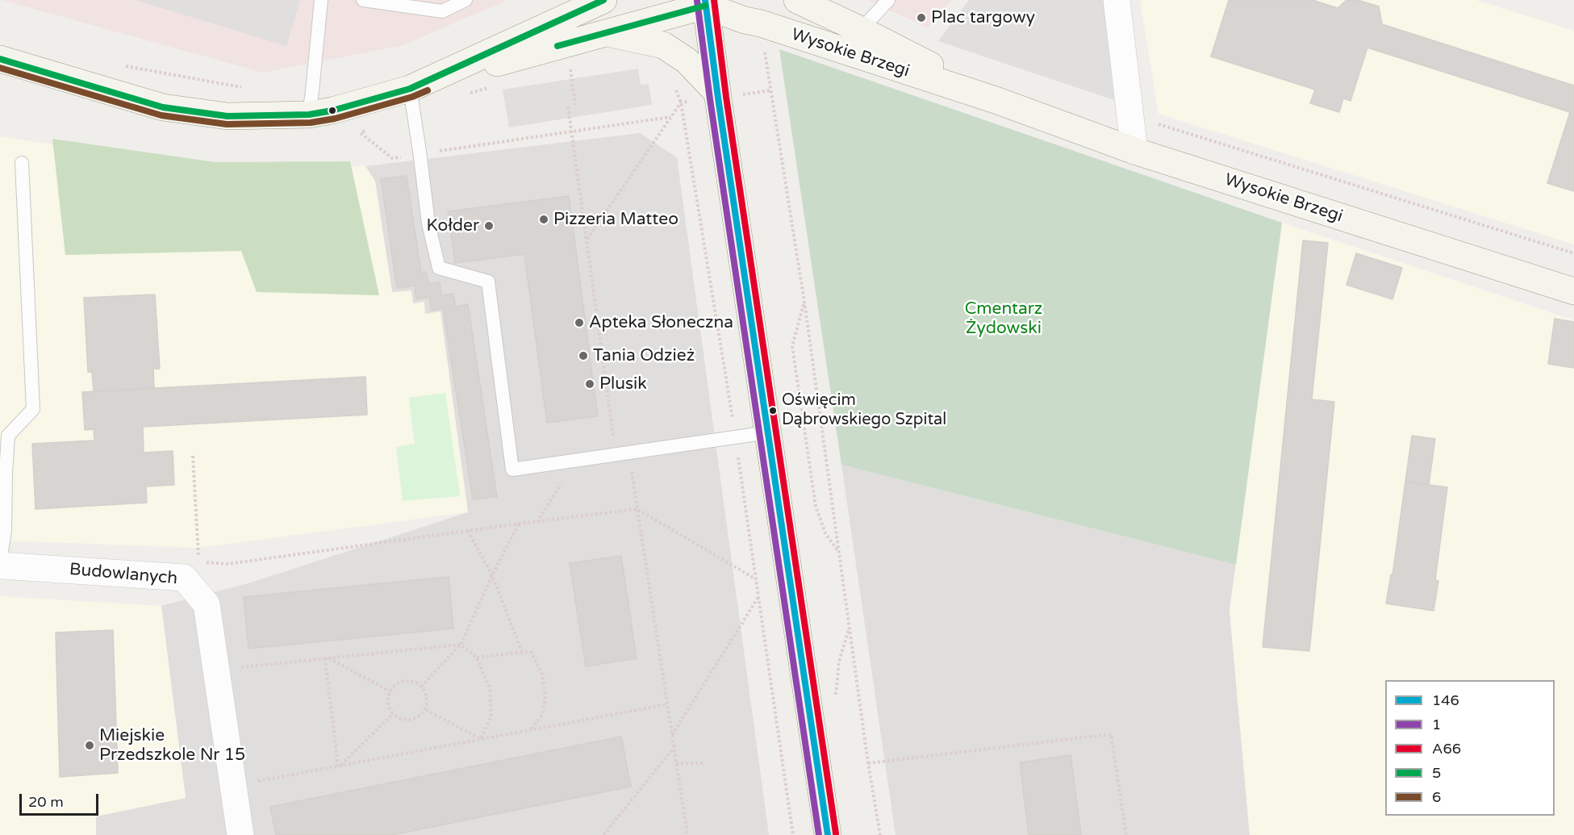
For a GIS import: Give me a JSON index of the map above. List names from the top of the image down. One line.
{"streets":{"street":["Wysokie Brzegi","Budowlanych"]},"parks":["Cmentarz Żydowski"],"places":["Plac targowy","Pizzeria Matteo","Kołder","Apteka Słoneczna","Tania Odzież","Plusik","Oświęcim Dąbrowskiego Szpital","Miejskie Przedszkole Nr 15"],"lines":["transit line 146","transit line A66","transit line 5","transit line 1","transit line 6"],"legend":["146","1","A66","5","6"],"scale_bar":"20 m"}
